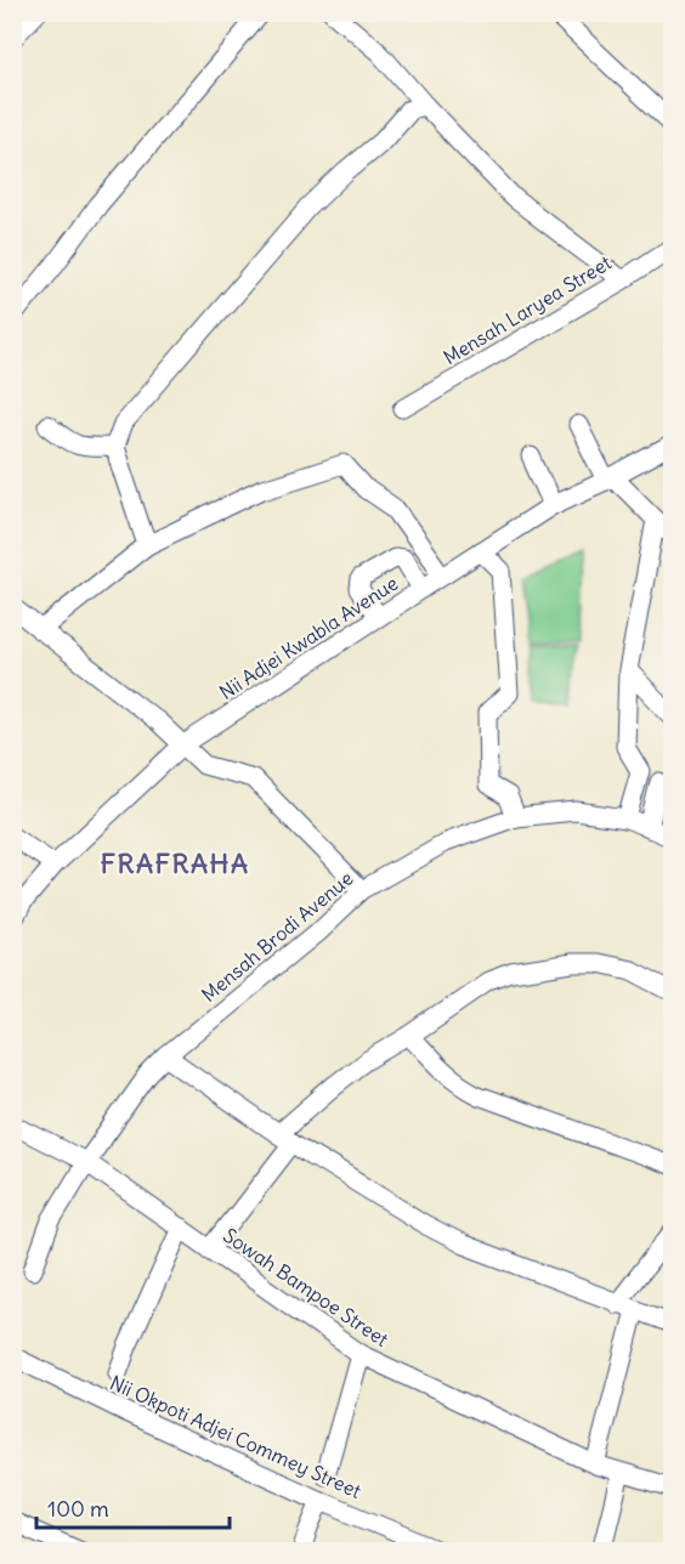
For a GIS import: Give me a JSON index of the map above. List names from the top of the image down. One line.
{"streets":{"street":["Mensah Laryea Street","Nii Adjei Kwabla Avenue","Mensah Brodi Avenue","Sowah Bampoe Street","Nii Okpoti Adjei Commey Street"]},"crossings":[["Mensah Brodi Avenue","Sowah Bampoe Street"]],"districts":["FRAFRAHA"],"scale_bar":"100 m"}
